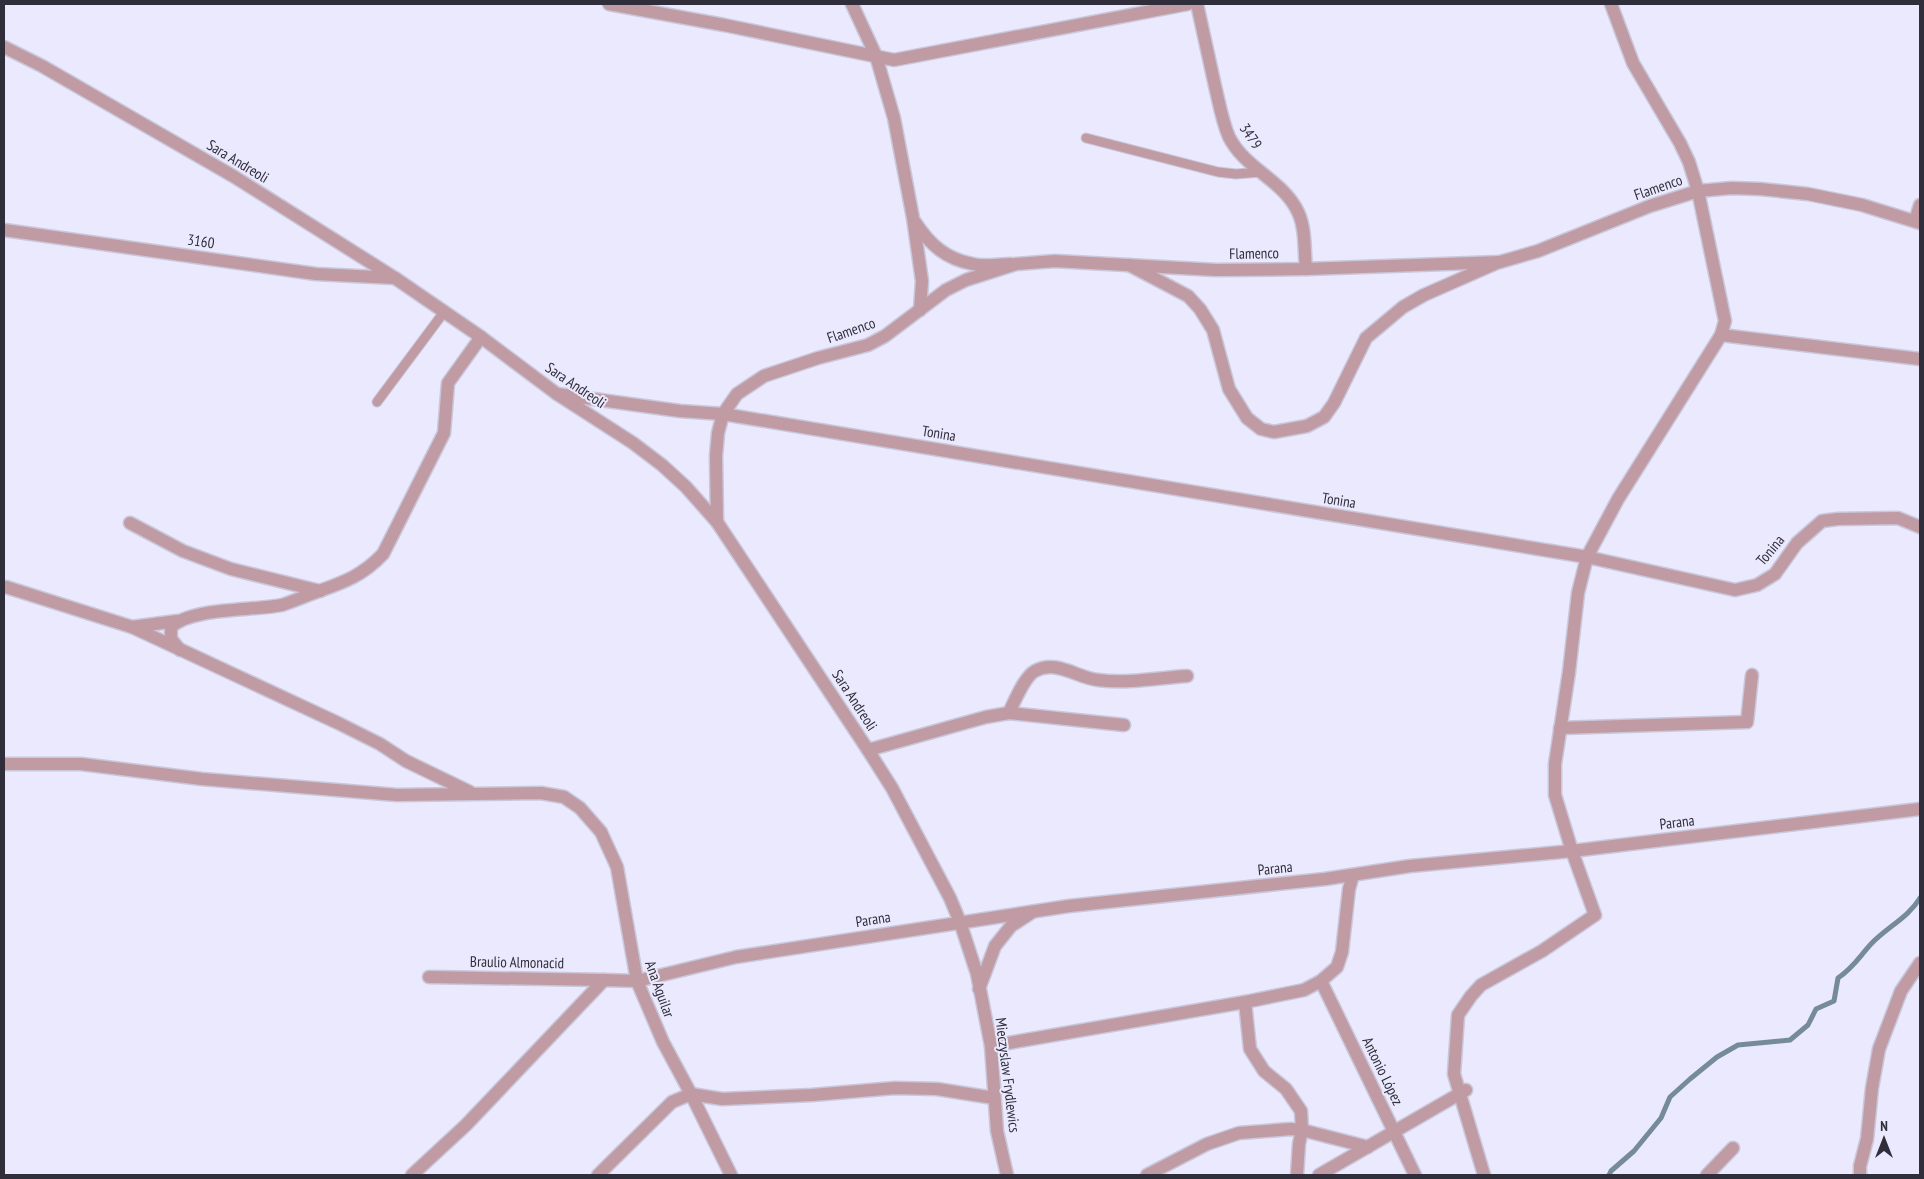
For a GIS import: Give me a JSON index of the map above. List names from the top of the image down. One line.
{"streets":{"street":["3479","Sara Andreoli","Flamenco","3160","Tonina","Parana","Braulio Almonacid","Ana Aguilar","Antonio López","Mieczyslaw Frydlewics"]},"crossings":[["3479","Flamenco"],["Sara Andreoli","Flamenco"],["Sara Andreoli","3160"],["Sara Andreoli","Tonina"],["Sara Andreoli","Parana"],["Sara Andreoli","Mieczyslaw Frydlewics"],["Flamenco","Tonina"],["Parana","Braulio Almonacid"],["Parana","Ana Aguilar"],["Parana","Mieczyslaw Frydlewics"]],"north":"top"}
